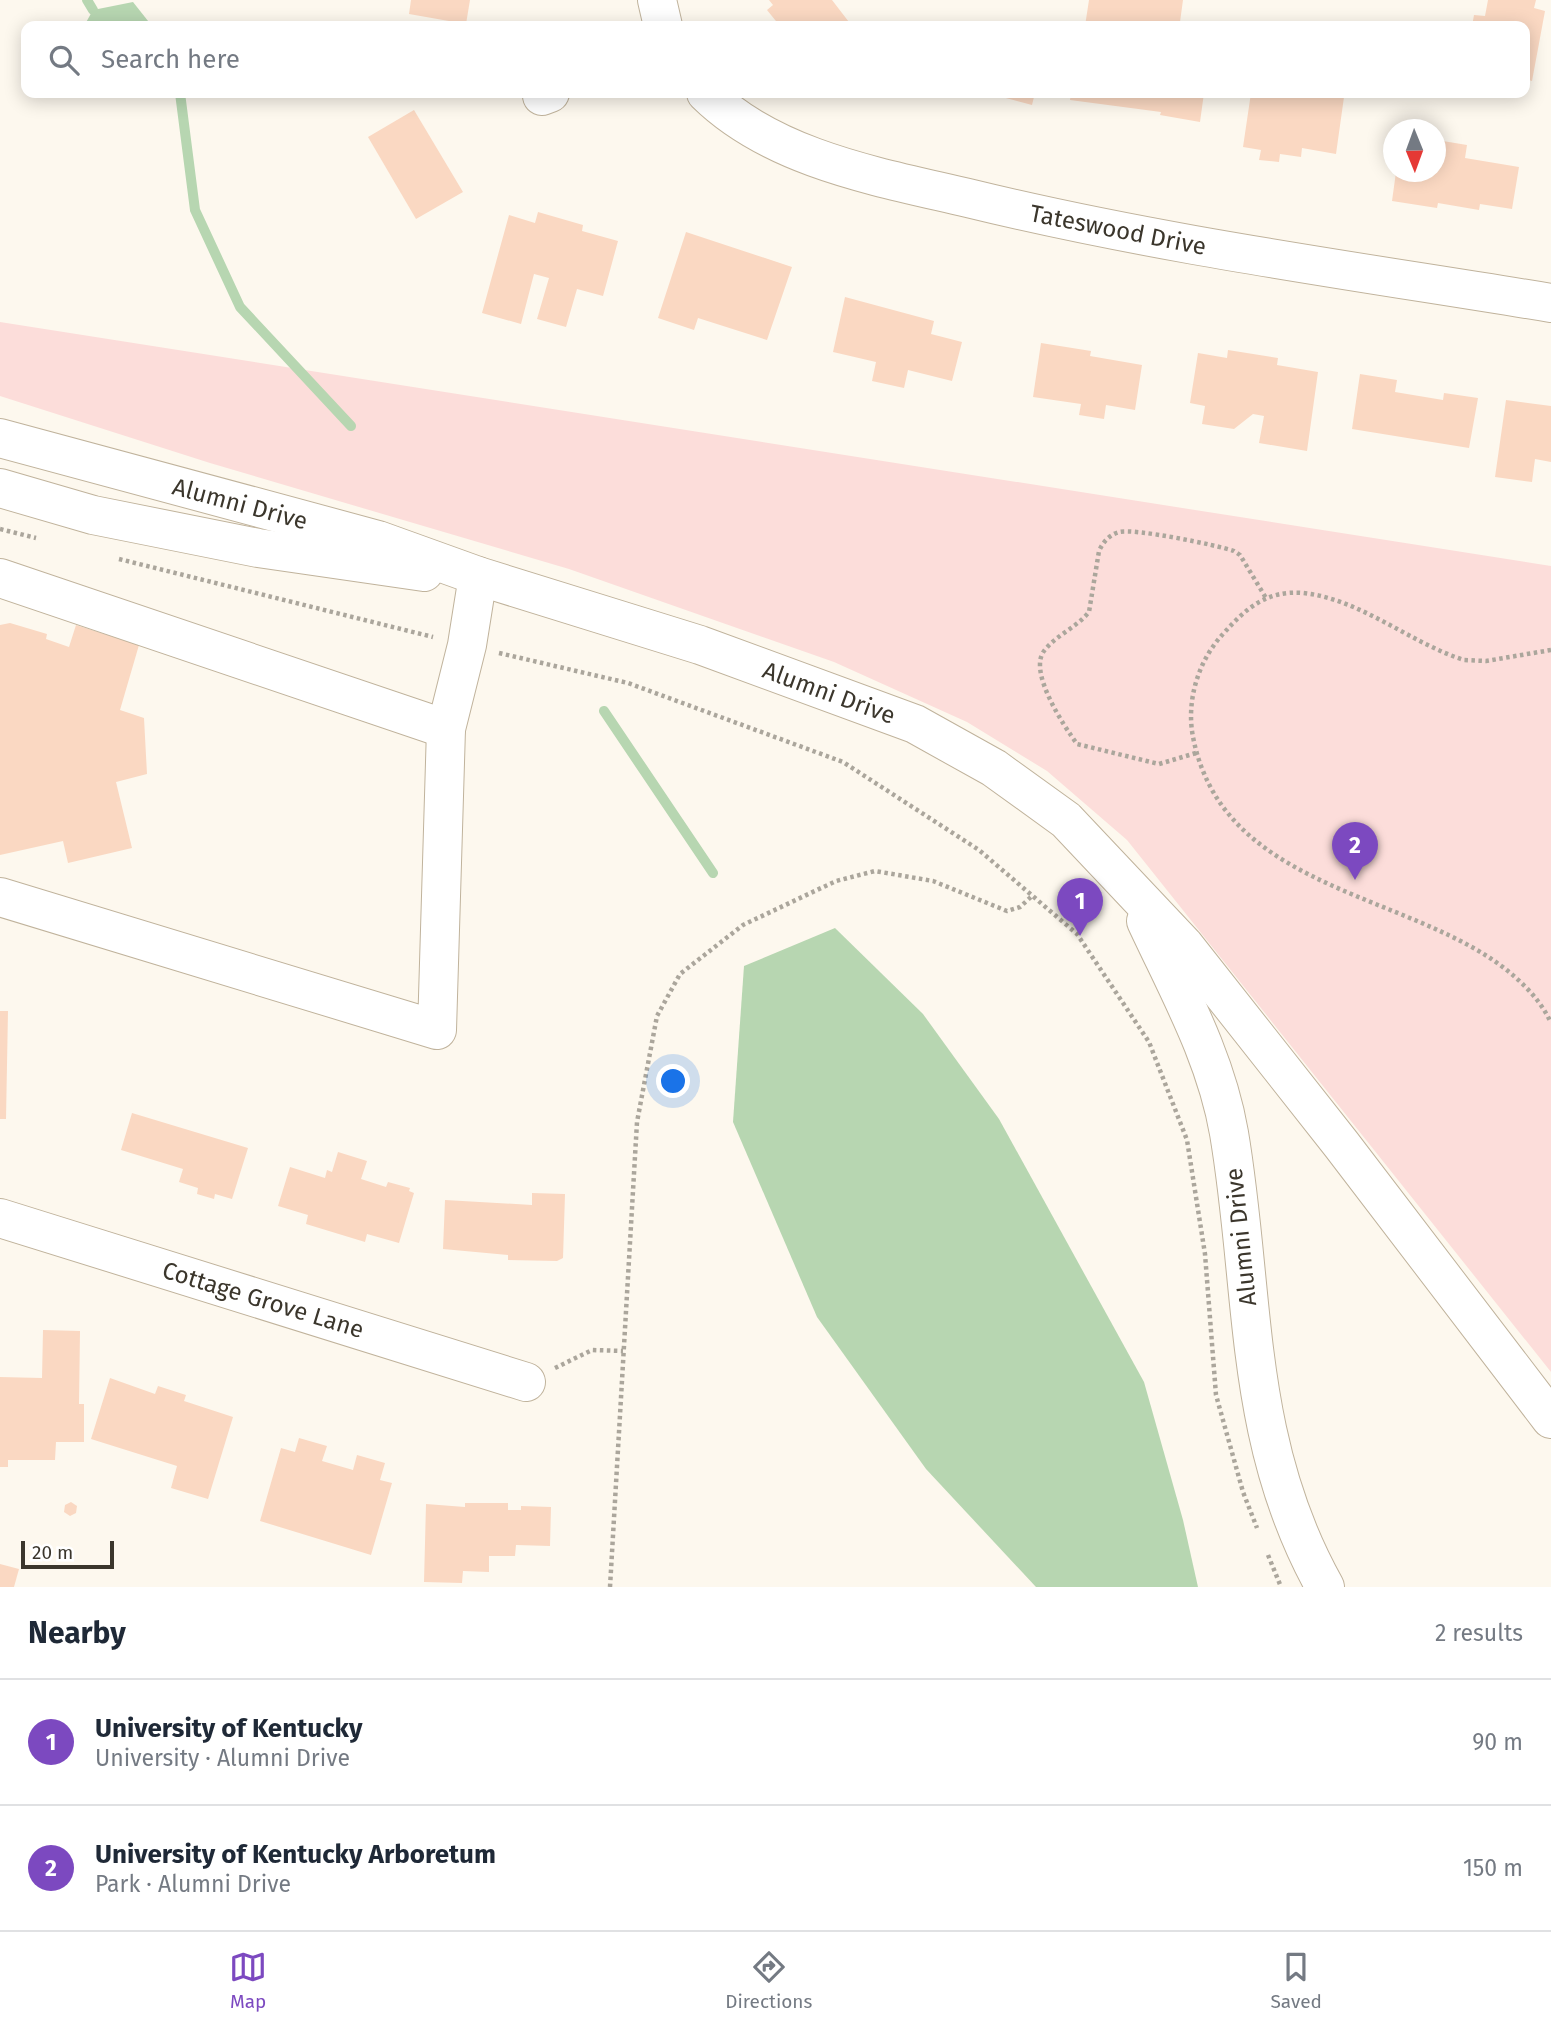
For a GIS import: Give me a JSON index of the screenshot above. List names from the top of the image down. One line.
{"streets":{"main road":["Tateswood Drive","Alumni Drive","Cottage Grove Lane"]},"scale_bar":"20 m","north":"bottom","page":{"search":"Search here","pins":["2","1"],"scale":"20 m","heading":["Nearby","2 results"],"list":[{"mark":"1","name":"University of Kentucky","note":"University · Alumni Drive","value":"90 m"},{"mark":"2","name":"University of Kentucky Arboretum","note":"Park · Alumni Drive","value":"150 m"}],"nav":["Map","Directions","Saved"]}}
